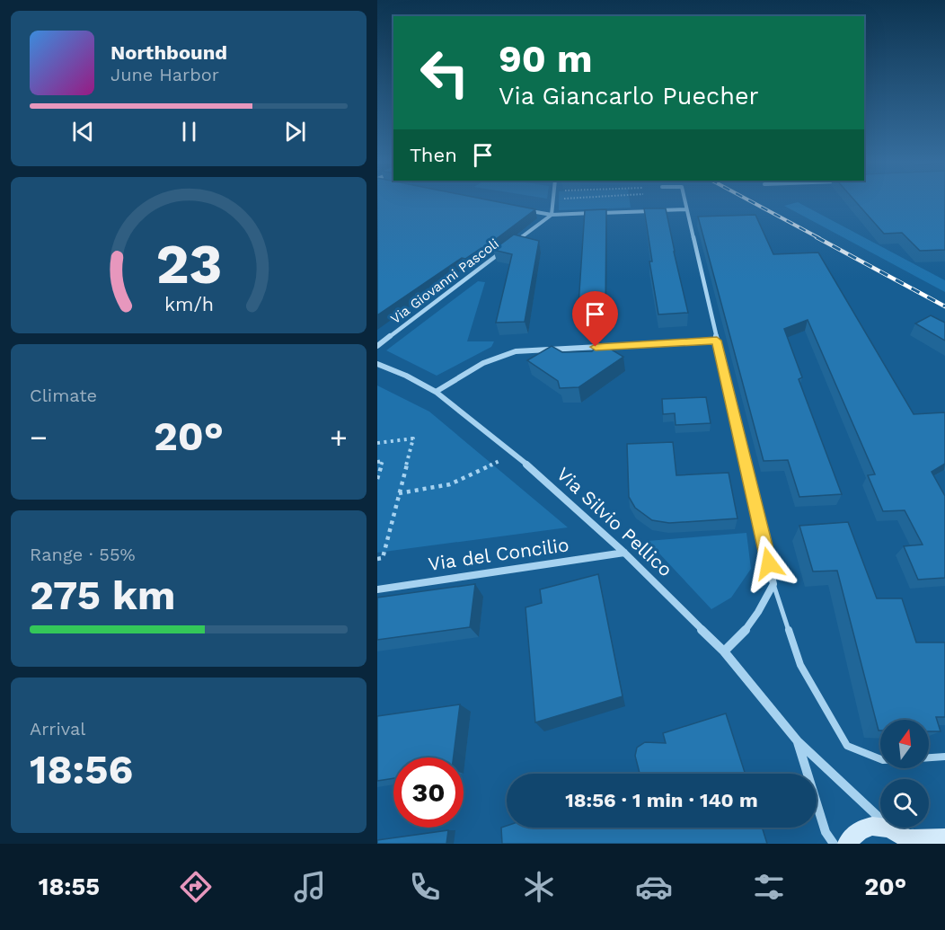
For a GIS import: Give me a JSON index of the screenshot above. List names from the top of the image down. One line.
{"streets":{"street":["Via Giovanni Pascoli","Via Silvio Pellico","Via del Concilio"]},"crossings":[["Via Silvio Pellico","Via del Concilio"]],"north":"top","page":{"turn":["90 m","Via Giancarlo Puecher"],"song":["Northbound","June Harbor"],"then":"Then","tile":["Climate",["Range · 55%","275 km"],["Arrival","18:56"]],"heat":["−","20°","+"],"limit":"30","trip":"18:56 · 1 min · 140 m","tabs":["18:55","20°"],"gauge":["23","km/h"]}}
